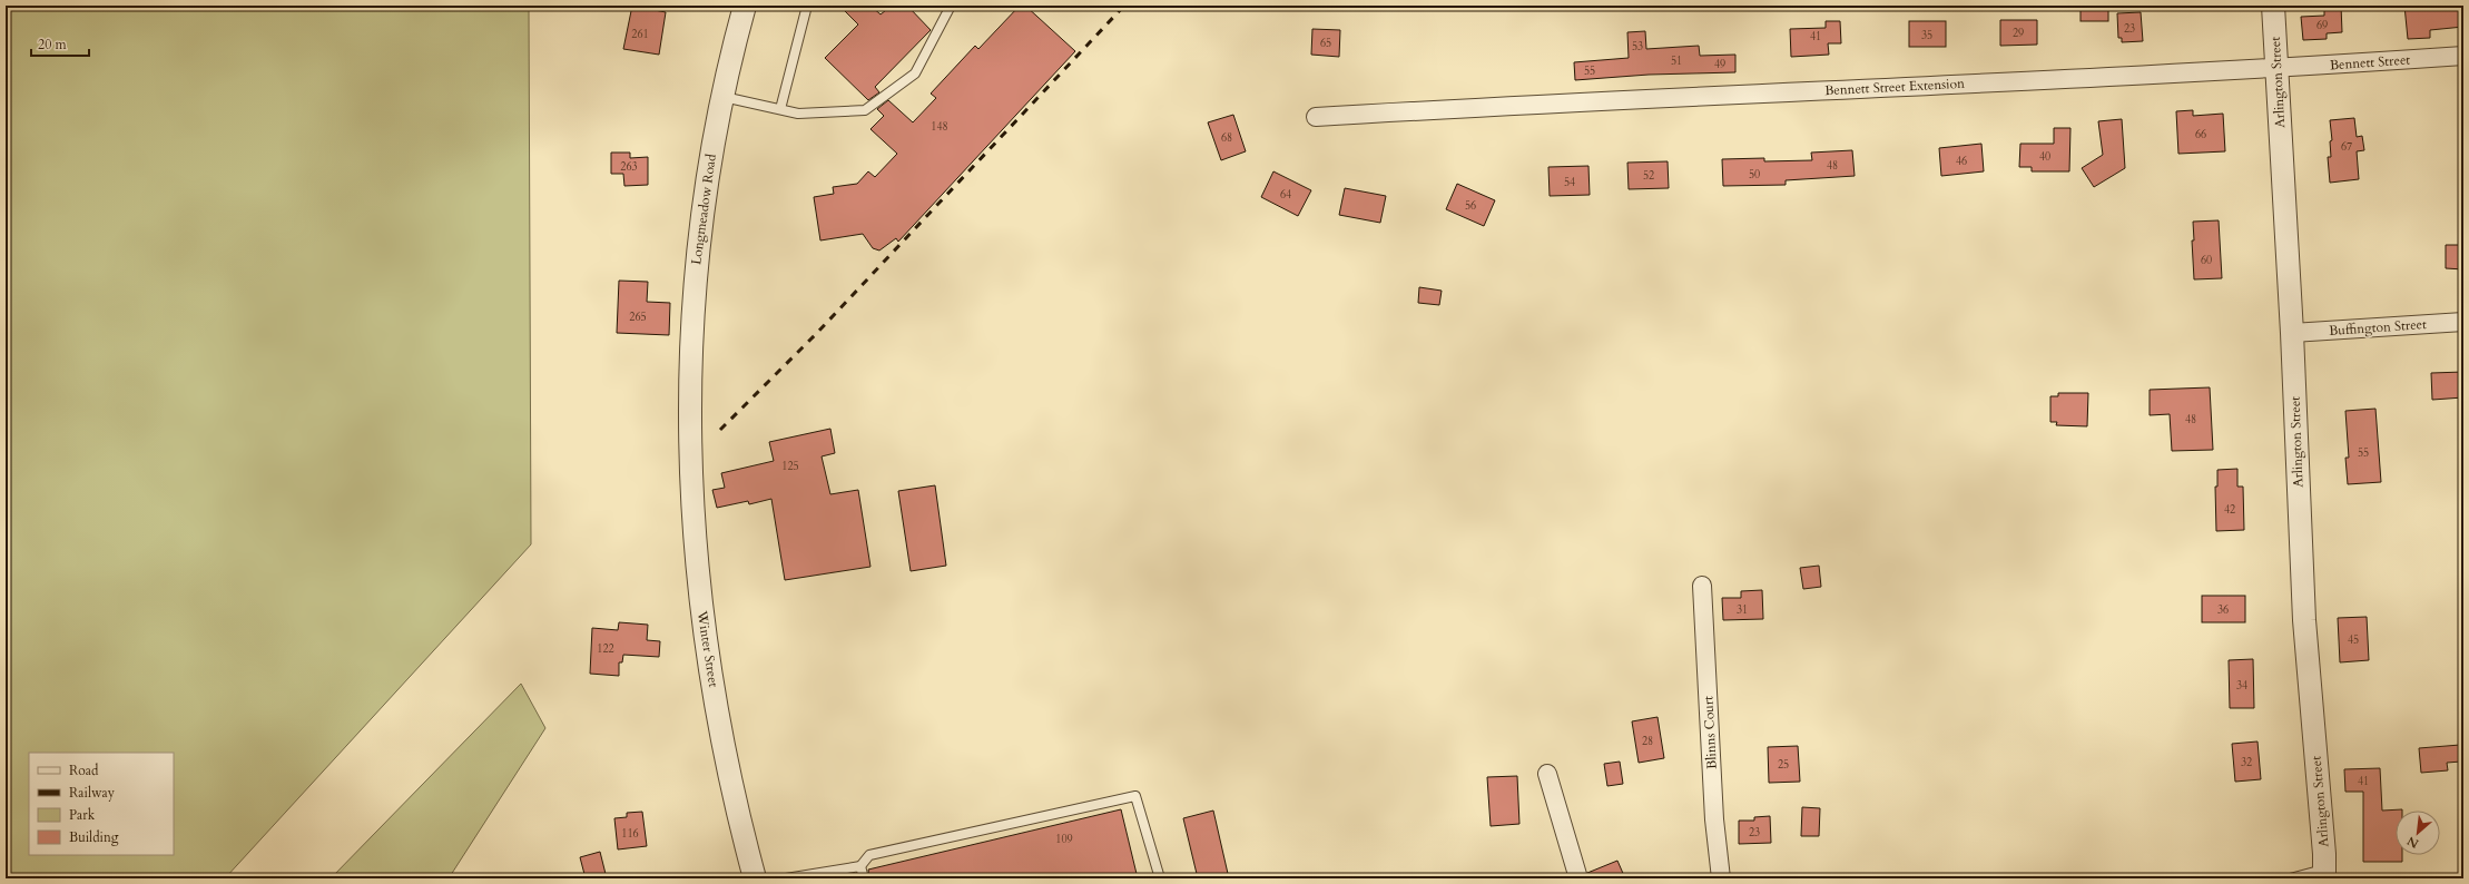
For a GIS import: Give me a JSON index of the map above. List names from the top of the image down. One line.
{"streets":{"street":["Bennett Street","Arlington Street","Bennett Street Extension","Longmeadow Road","Buffington Street","Winter Street","Blinns Court"]},"crossings":[["Bennett Street","Arlington Street"],["Bennett Street","Bennett Street Extension"],["Arlington Street","Bennett Street Extension"],["Arlington Street","Buffington Street"],["Longmeadow Road","Winter Street"]],"house_numbers":["69","23","29","261","35","41","65","53","51","49","55","148","66","68","67","40","46","48","263","50","52","54","64","56","60","265","48","55","125","42","31","36","45","122","34","28","32","25","41","23","116","109"],"legend":["Road","Railway","Park","Building"],"scale_bar":"20 m","north":"bottom left"}
